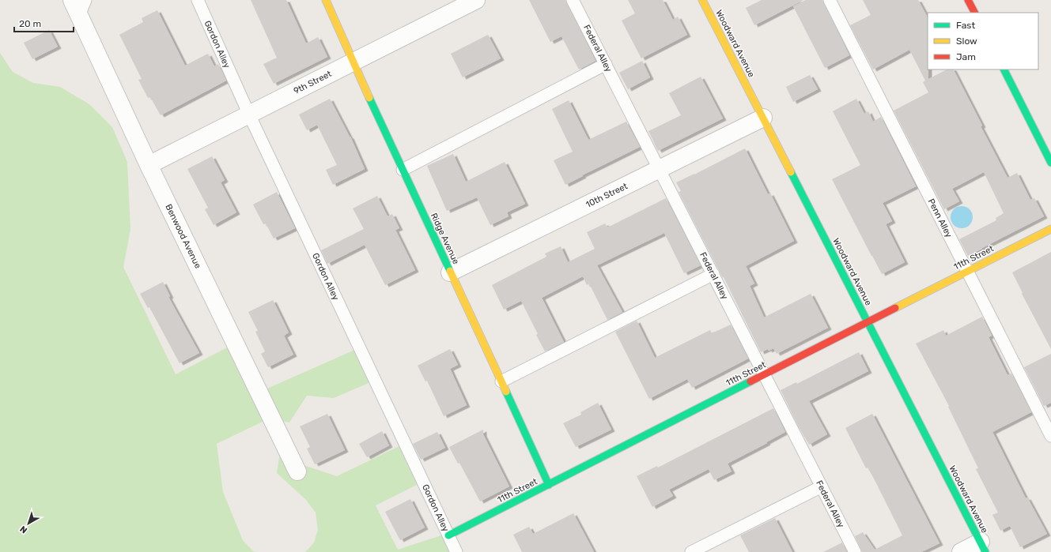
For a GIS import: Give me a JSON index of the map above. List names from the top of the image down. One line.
{"streets":{"street":["Woodward Avenue","9th Street","10th Street","Benwood Avenue","Ridge Avenue","11th Street"],"lane":["Gordon Alley","Federal Alley","Penn Alley"]},"crossings":[["Woodward Avenue","10th Street"],["Woodward Avenue","11th Street"],["Gordon Alley","9th Street"],["Gordon Alley","11th Street"],["Federal Alley","10th Street"],["Federal Alley","11th Street"],["9th Street","Benwood Avenue"],["9th Street","Ridge Avenue"],["10th Street","Ridge Avenue"],["Penn Alley","11th Street"],["Ridge Avenue","11th Street"]],"legend":["Fast","Slow","Jam"],"scale_bar":"20 m","north":"bottom left"}
